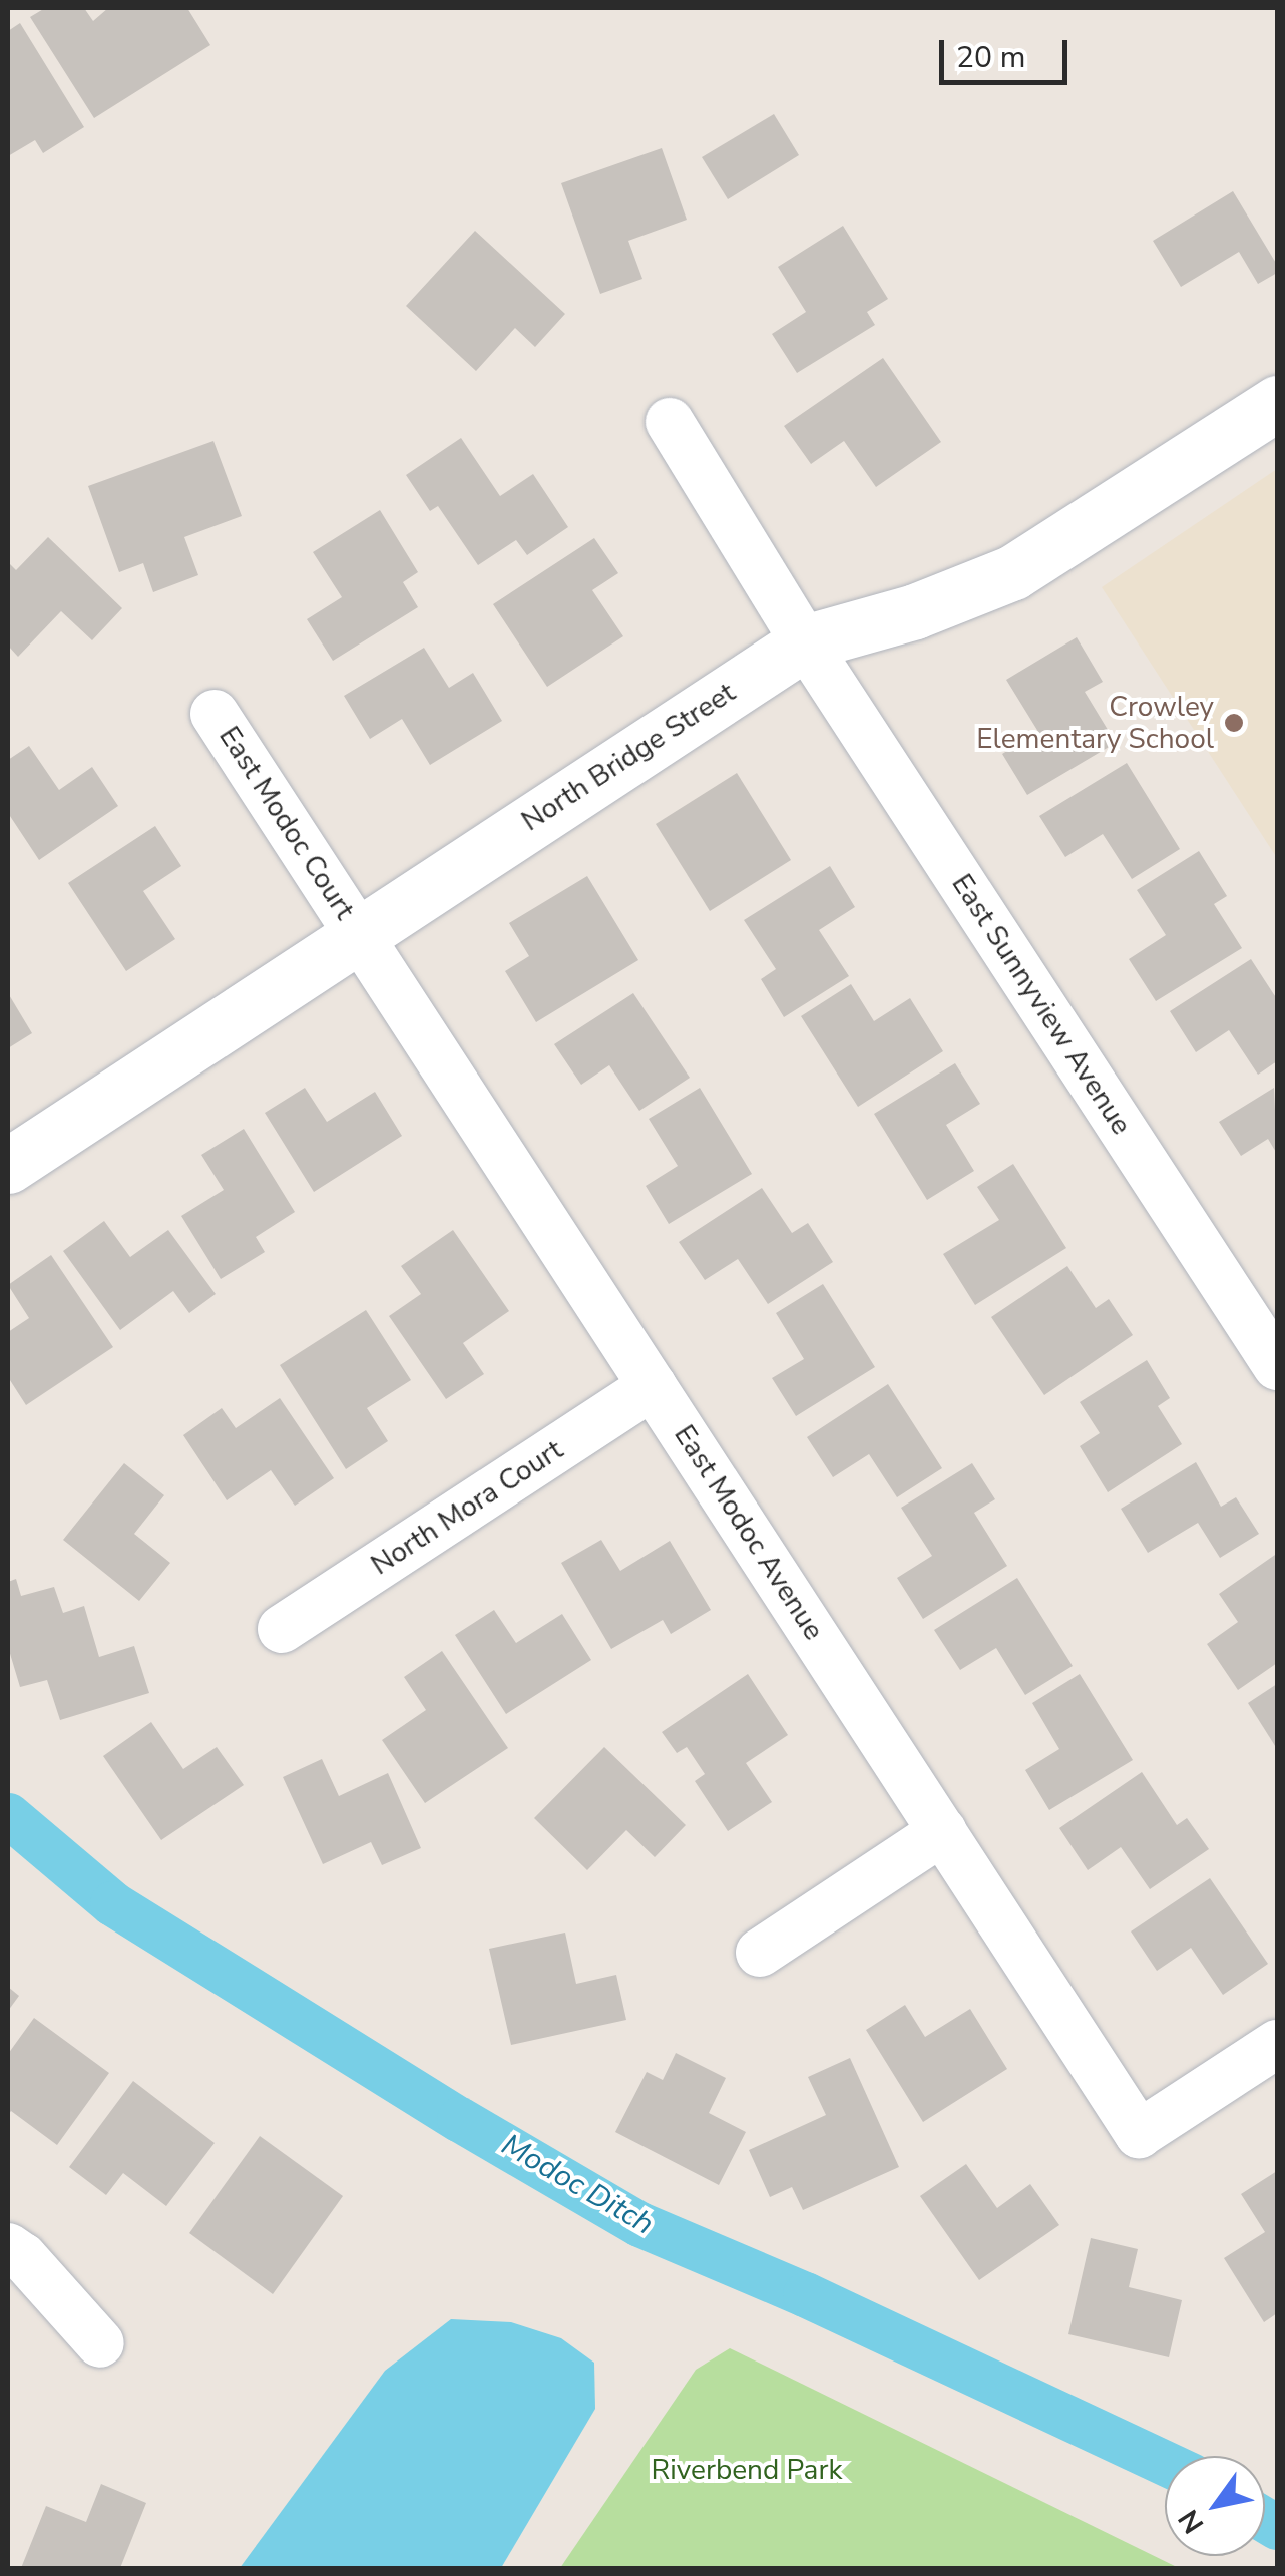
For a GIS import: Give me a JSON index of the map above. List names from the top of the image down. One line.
{"streets":{"street":["North Bridge Street","East Modoc Court","East Sunnyview Avenue","North Mora Court","East Modoc Avenue"]},"crossings":[["North Bridge Street","East Modoc Court"],["North Bridge Street","East Sunnyview Avenue"],["North Bridge Street","East Modoc Avenue"],["East Modoc Court","East Modoc Avenue"],["North Mora Court","East Modoc Avenue"]],"water":["Modoc Ditch"],"parks":["Riverbend Park"],"places":["Crowley Elementary School"],"scale_bar":"20 m","north":"bottom left"}
